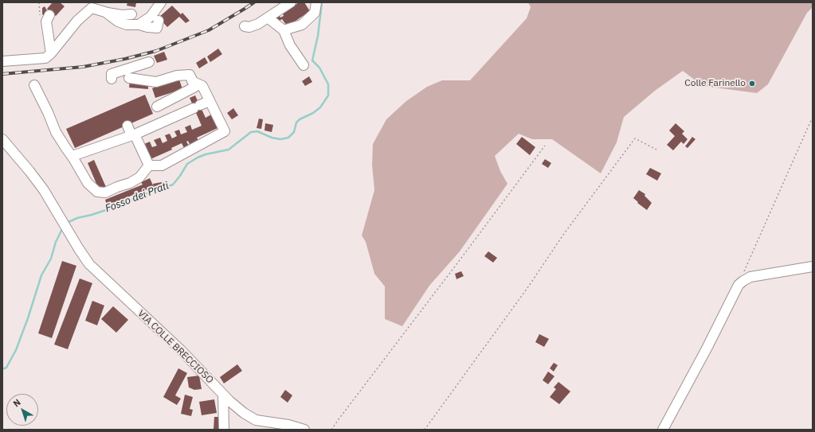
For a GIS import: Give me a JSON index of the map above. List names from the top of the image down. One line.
{"streets":{"street":["VIA COLLE BRECCIOSO"]},"water":["Fosso dei Prati"],"places":["Colle Farinello"],"north":"top left"}
